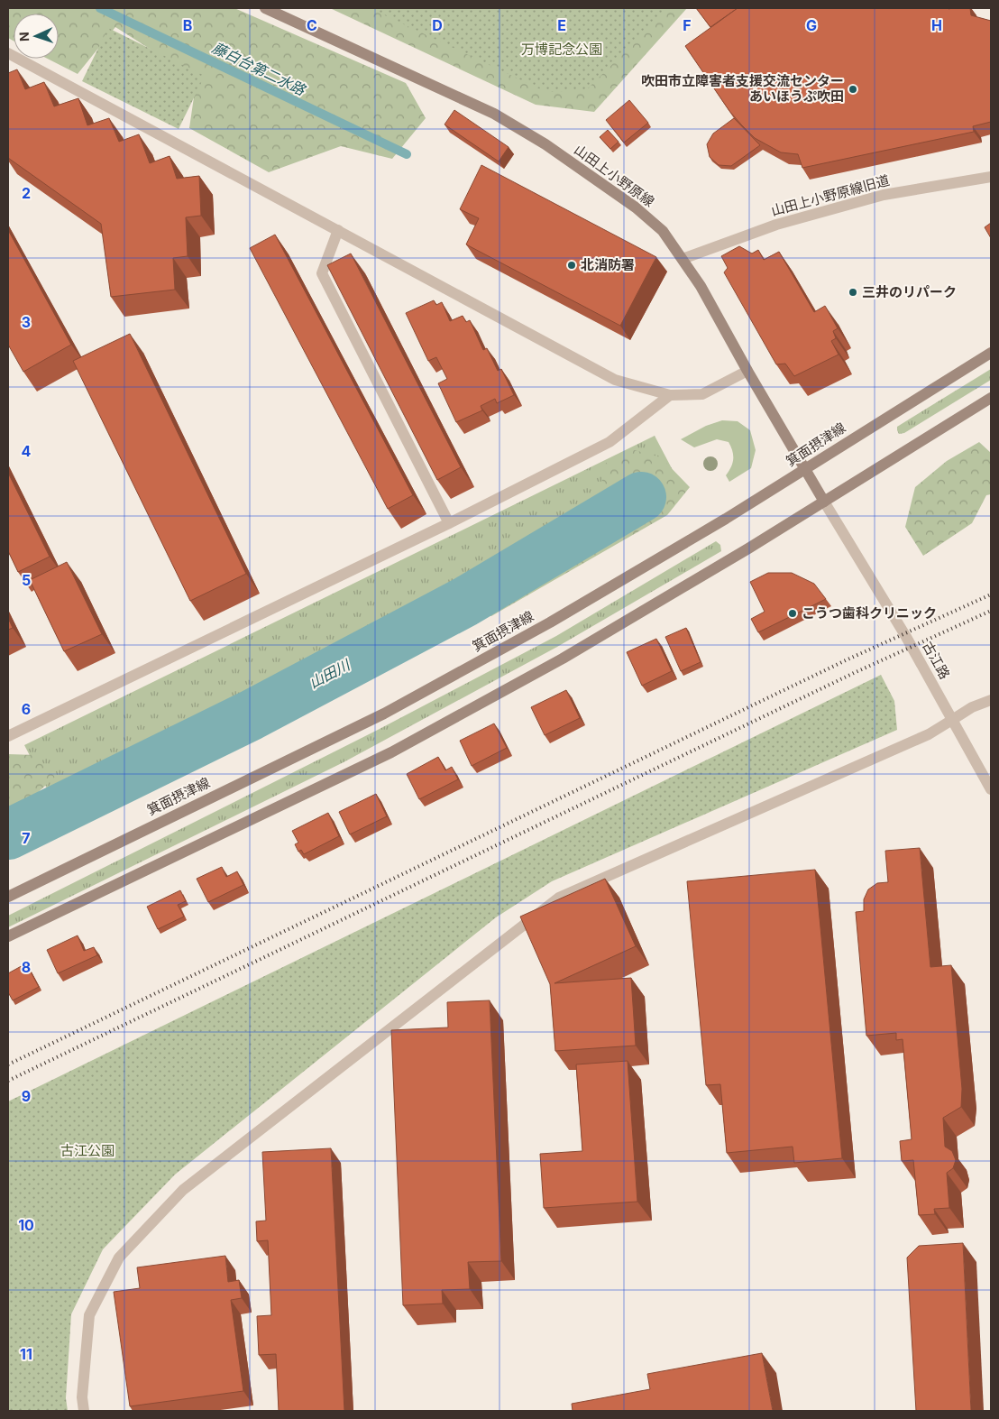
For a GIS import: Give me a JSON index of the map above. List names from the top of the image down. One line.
{"streets":{"main road":["山田上小野原線","箕面摂津線"],"street":["山田上小野原線旧道","古江路"]},"crossings":[["山田上小野原線","山田上小野原線旧道"],["山田上小野原線","箕面摂津線"],["山田上小野原線","古江路"]],"water":["藤白台第二水路","山田川"],"parks":["万博記念公園","古江公園"],"places":["吹田市立障害者支援交流センター あいほうぷ吹田","北消防署","三井のリパーク","こうつ歯科クリニック"],"north":"left","grid":{"columns":["B","C","D","E","F","G","H"],"rows":["2","3","4","5","6","7","8","9","10","11"]}}
